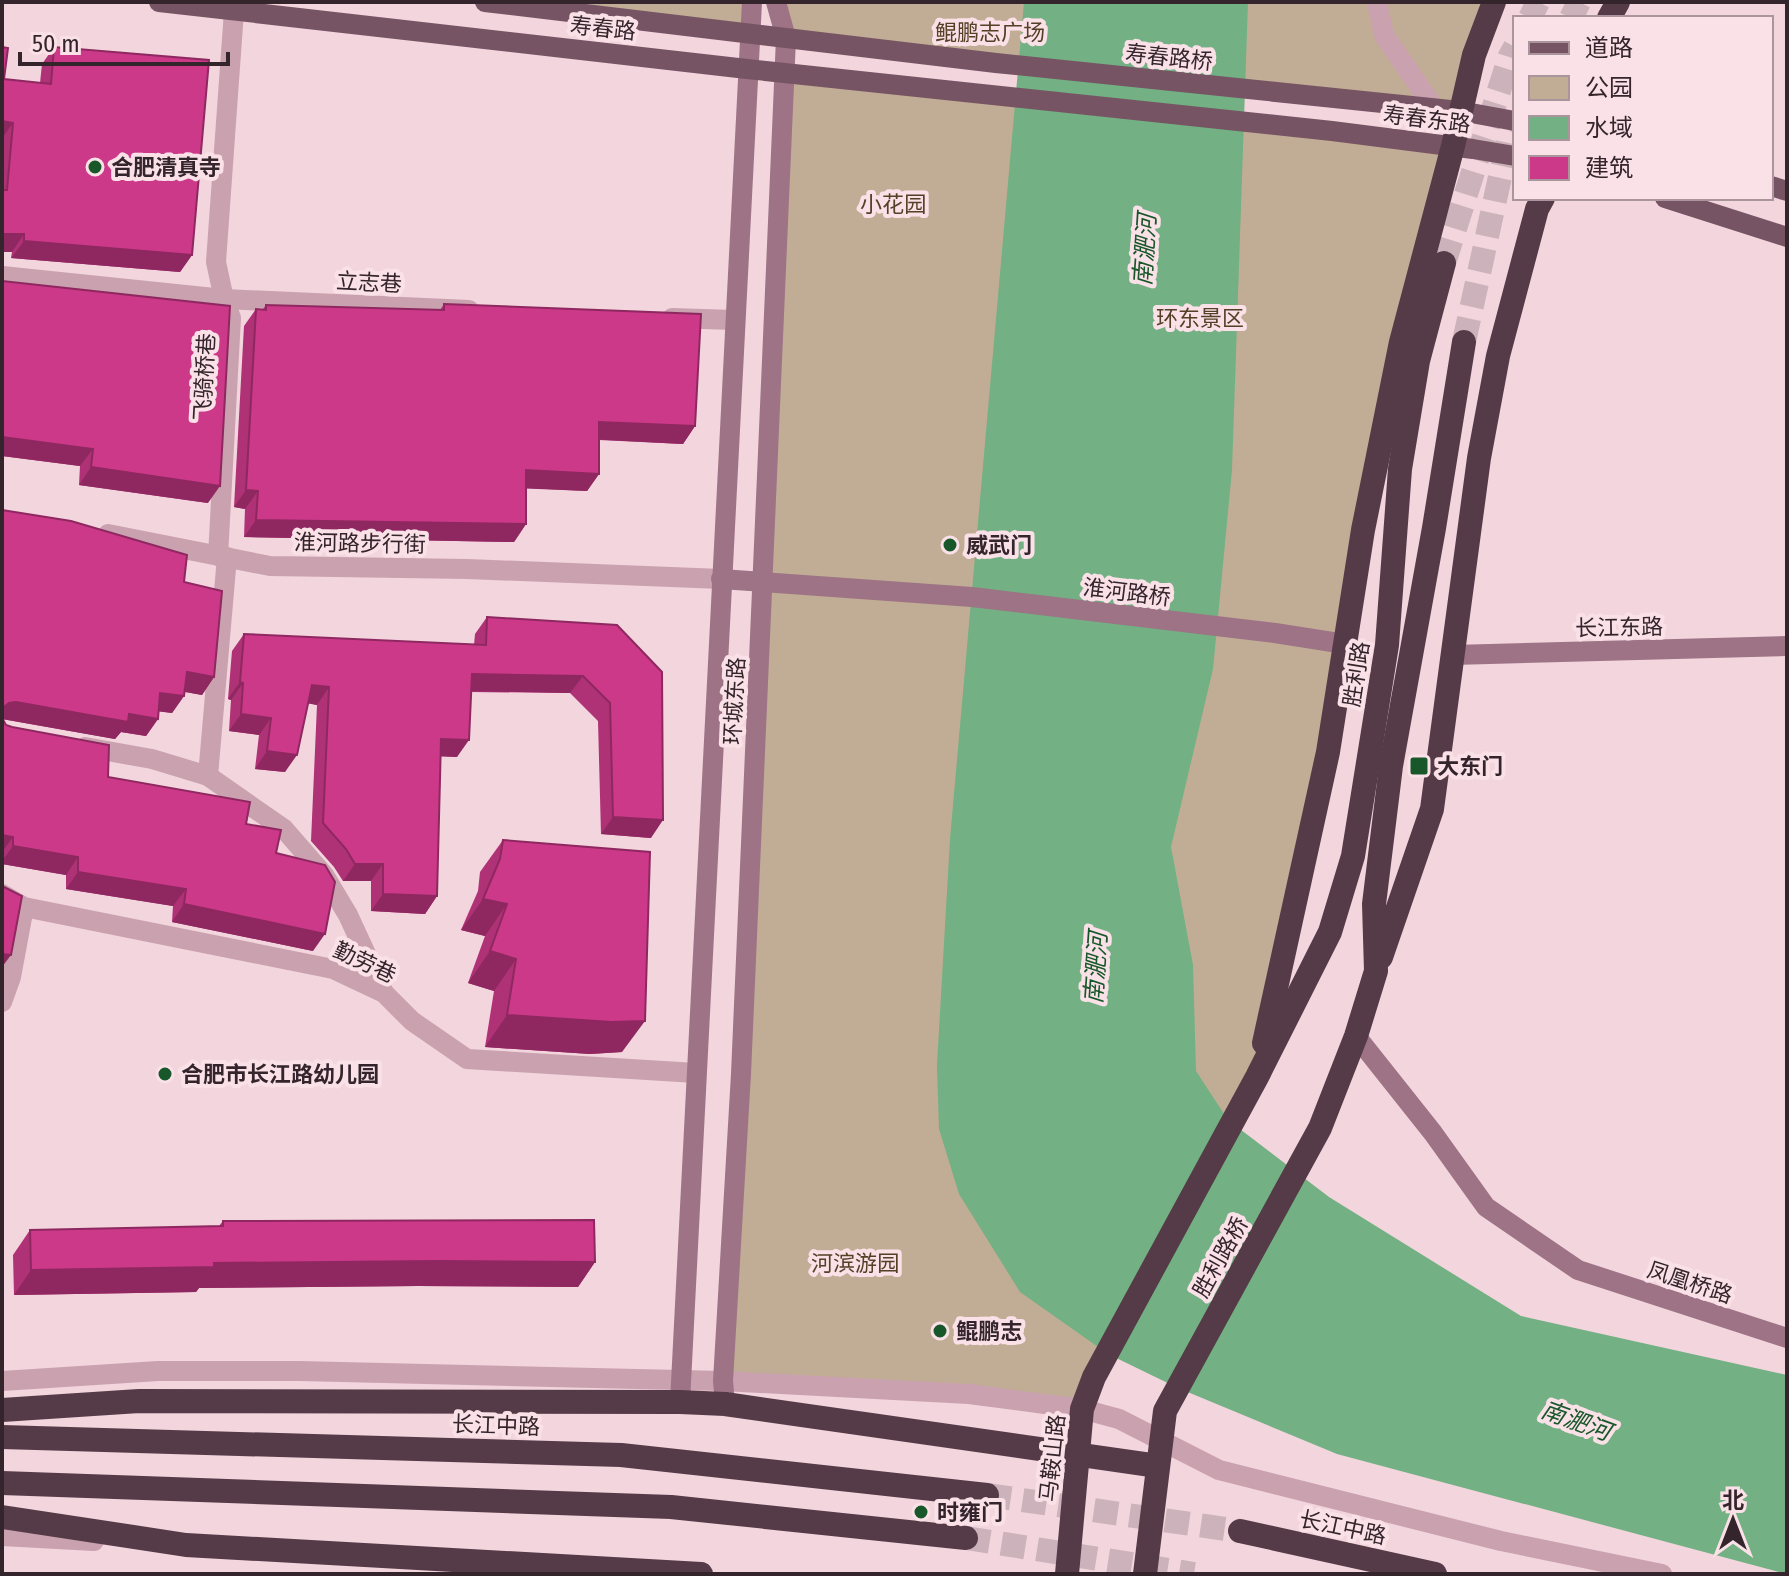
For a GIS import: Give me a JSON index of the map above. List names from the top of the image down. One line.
{"streets":{"highway":["胜利路","胜利路桥","长江中路","马鞍山路"],"main road":["寿春路","寿春路桥","寿春东路"],"street":["立志巷","飞骑桥巷","淮河路步行街","淮河路桥","长江东路","环城东路","勤劳巷","凤凰桥路"]},"crossings":[["寿春路","寿春路桥"],["寿春路","寿春东路"],["寿春路","飞骑桥巷"],["寿春路","环城东路"],["寿春路桥","寿春东路"],["立志巷","飞骑桥巷"],["飞骑桥巷","淮河路步行街"],["淮河路步行街","淮河路桥"],["淮河路步行街","环城东路"],["淮河路桥","环城东路"],["胜利路","马鞍山路"],["环城东路","勤劳巷"],["胜利路桥","凤凰桥路"]],"water":["南淝河"],"parks":["鲲鹏志广场","小花园","环东景区","河滨游园"],"places":{"other":["合肥清真寺","威武门","合肥市长江路幼儿园","鲲鹏志","时雍门"],"transit":["大东门"]},"legend":["道路","公园","水域","建筑"],"scale_bar":"50 m","north":"top"}
